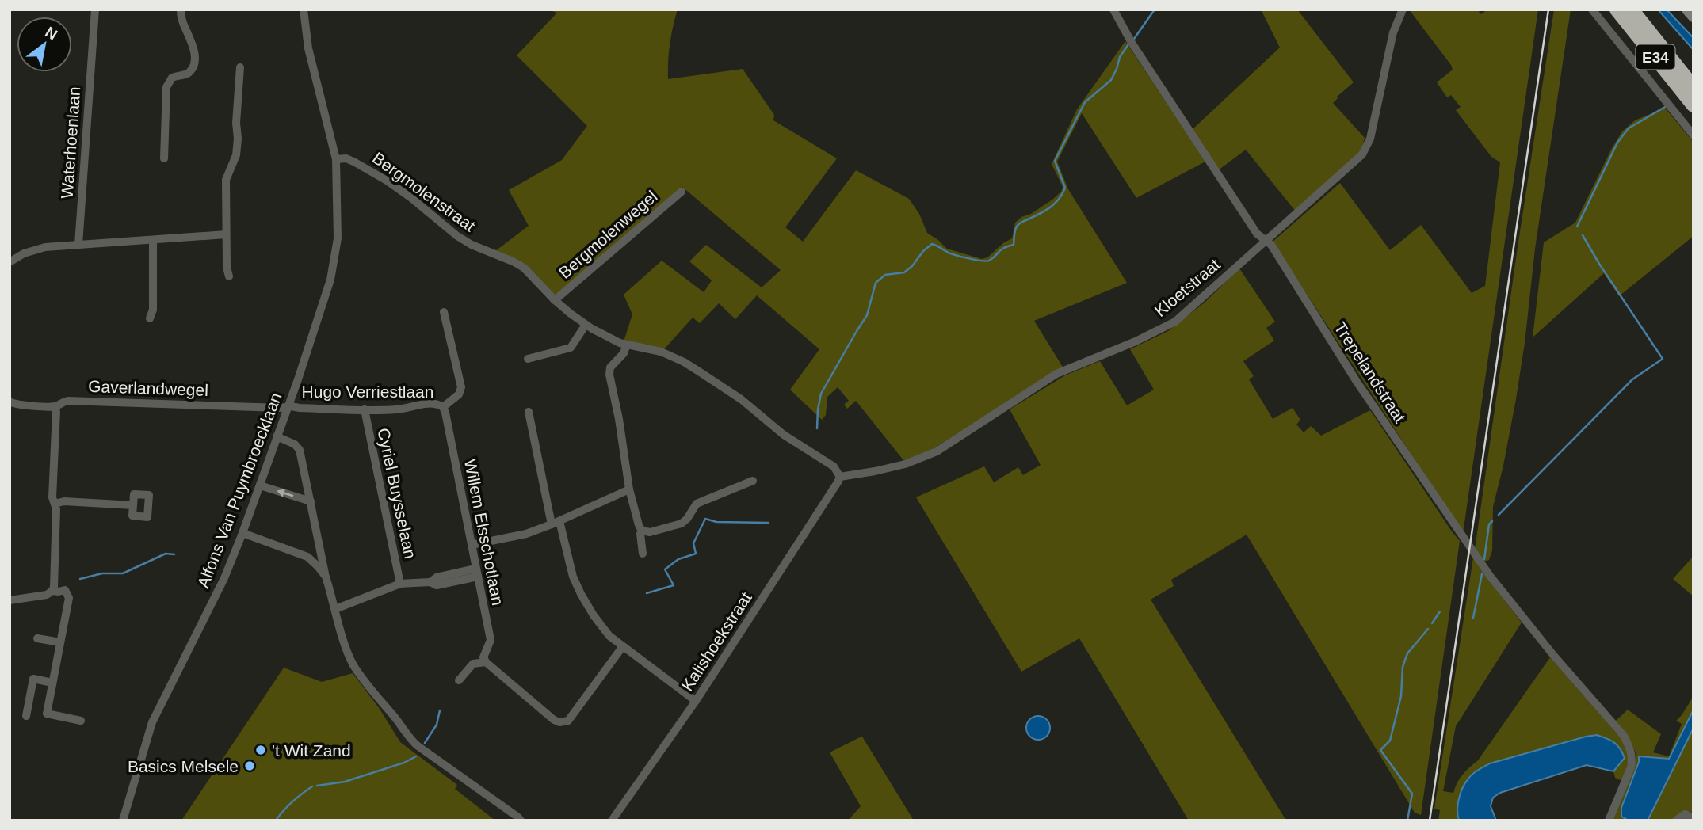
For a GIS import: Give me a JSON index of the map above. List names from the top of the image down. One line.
{"streets":{"highway":["E34"],"street":["Waterhoenlaan","Bergmolenstraat","Bergmolenwegel","Kloetstraat","Trepelandstraat","Gaverlandwegel","Hugo Verriestlaan","Alfons Van Puymbroecklaan","Cyriel Buysselaan","Willem Elsschotlaan","Kalishoekstraat"]},"crossings":[["Bergmolenstraat","Bergmolenwegel"],["Bergmolenstraat","Kloetstraat"],["Bergmolenstraat","Alfons Van Puymbroecklaan"],["Bergmolenstraat","Kalishoekstraat"],["Kloetstraat","Trepelandstraat"],["Kloetstraat","Kalishoekstraat"],["Gaverlandwegel","Hugo Verriestlaan"],["Gaverlandwegel","Alfons Van Puymbroecklaan"],["Hugo Verriestlaan","Alfons Van Puymbroecklaan"],["Hugo Verriestlaan","Cyriel Buysselaan"],["Hugo Verriestlaan","Willem Elsschotlaan"],["Cyriel Buysselaan","Willem Elsschotlaan"]],"places":["'t Wit Zand","Basics Melsele"],"north":"top right"}
